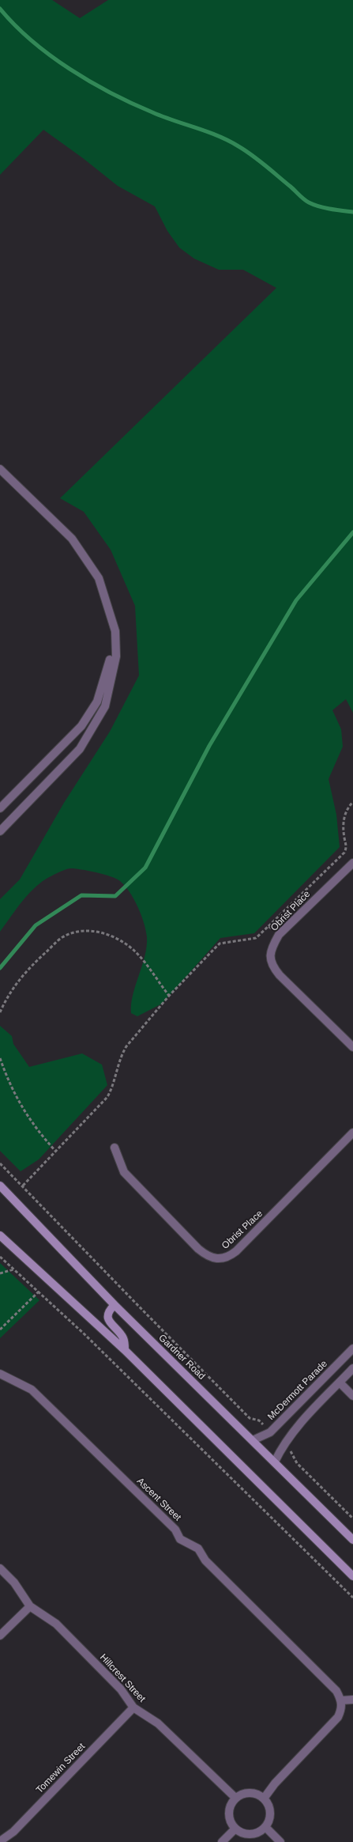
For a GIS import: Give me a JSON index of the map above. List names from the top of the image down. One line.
{"streets":{"street":["Obrist Place","Gardner Road","McDermott Parade","Ascent Street","Hillcrest Street","Tomewin Street"]},"crossings":[["Gardner Road","McDermott Parade"],["Hillcrest Street","Tomewin Street"]]}
